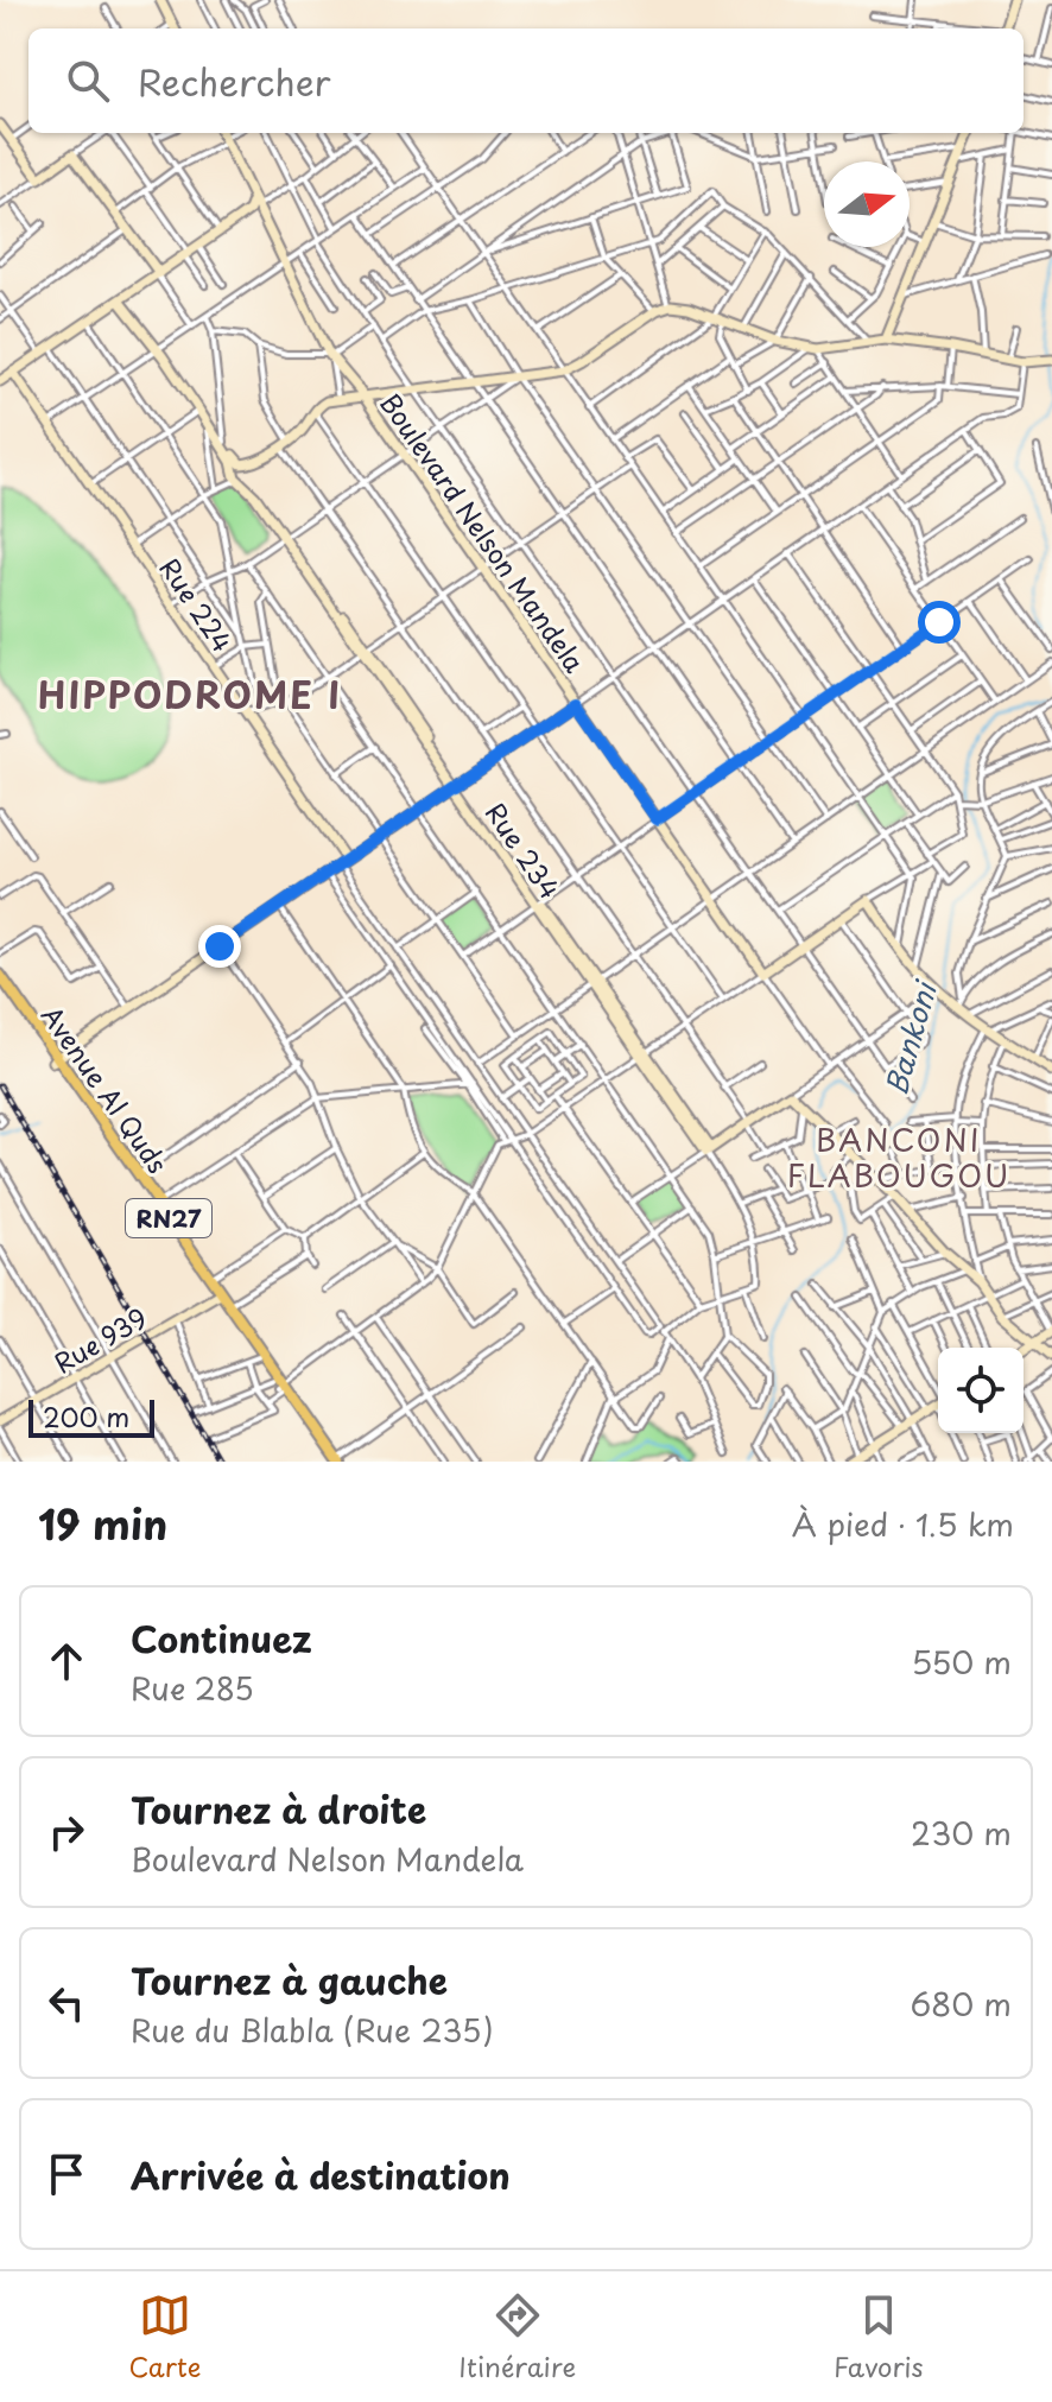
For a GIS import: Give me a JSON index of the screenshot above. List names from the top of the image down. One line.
{"streets":{"main road":["Avenue Al Quds","RN27"],"street":["Boulevard Nelson Mandela","Rue 224","Rue 234","Rue 939"]},"crossings":[["Avenue Al Quds","Rue 939"]],"districts":["HIPPODROME I","BANCONI FLABOUGOU"],"water":["Bankoni"],"scale_bar":"200 m","north":"right","page":{"search":"Rechercher","scale":"200 m","heading":["19 min","À pied · 1.5 km"],"list":[["Continuez","Rue 285","550 m"],["Tournez à droite","Boulevard Nelson Mandela","230 m"],["Tournez à gauche","Rue du Blabla (Rue 235)","680 m"],"Arrivée à destination"],"nav":["Carte","Itinéraire","Favoris"]}}
